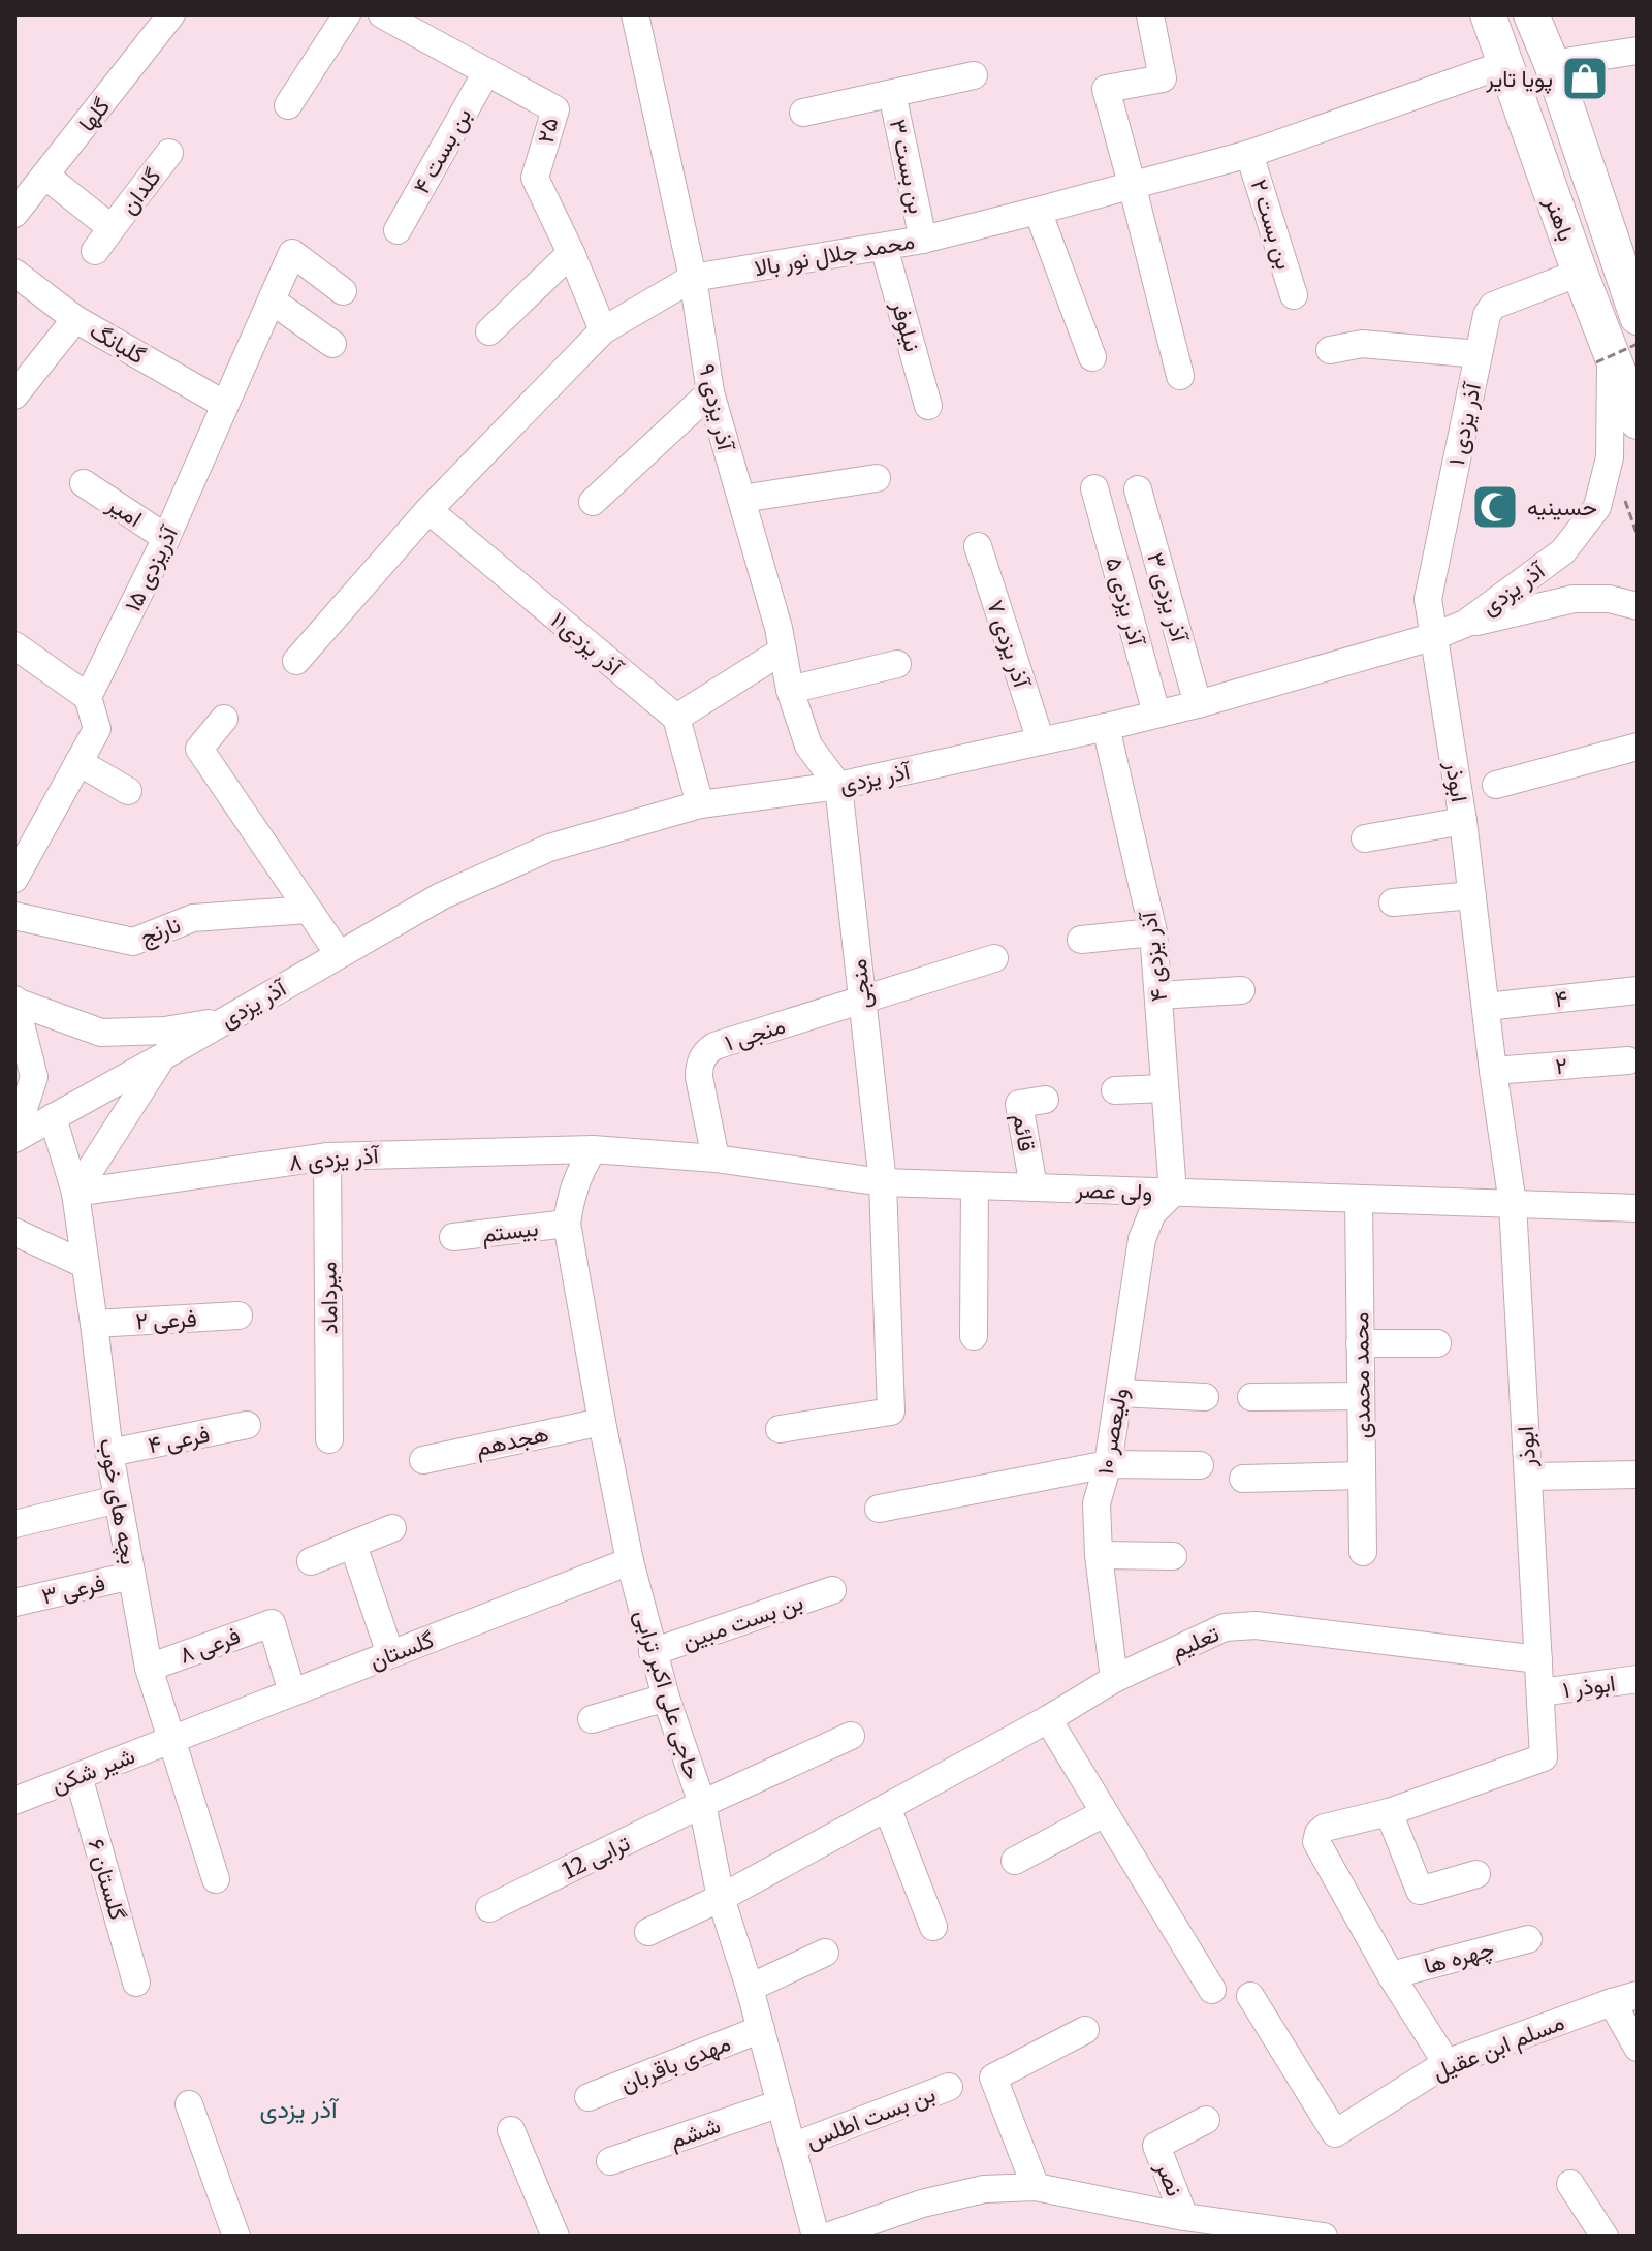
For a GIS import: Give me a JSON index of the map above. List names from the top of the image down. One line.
{"streets":{"main road":["باهنر"],"street":["گلها","۲۵","بن بست ۴","بن بست ۳","گلدان","بن بست ۲","محمد جلال نور بالا","نیلوفر","گلبانگ","آذر یزدی ۹","آذر یزدی ۱","امیر","۱۵ آذریزدی","آذر یزدی","آذر یزدی ۳","آذر یزدی ۵","آذر یزدی۱۱","آذر یزدی ۷","ابوذر","نارنج","۴ آذر یزدی","منجی","۴","منجی ۱","۲","قائم","۸ آذر یزدی","ولی عصر","بیستم","میرداماد","فرعی ۲","محمد محمدی","۱۰ ولیعصر","فرعی ۴","هجدهم","بچه های خوب","فرعی ۳","بن بست مبین","تعلیم","فرعی ۸","گلستان","ابوذر ۱","حاجی علی اکبر ترابی","شیر شکن","ترابی 12","گلستان ۶","چهره ها","مسلم ابن عقیل","مهدی باقربان","بن بست اطلس","ششم","نصر"]},"crossings":[["گلها","گلدان"],["۲۵","بن بست ۴"],["۲۵","محمد جلال نور بالا"],["بن بست ۳","محمد جلال نور بالا"],["باهنر","محمد جلال نور بالا"],["باهنر","آذر یزدی ۱"],["باهنر","آذر یزدی"],["بن بست ۲","محمد جلال نور بالا"],["محمد جلال نور بالا","نیلوفر"],["محمد جلال نور بالا","آذر یزدی ۹"],["محمد جلال نور بالا","آذر یزدی۱۱"],["گلبانگ","۱۵ آذریزدی"],["آذر یزدی ۹","آذر یزدی"],["آذر یزدی ۹","منجی"],["آذر یزدی ۱","آذر یزدی"],["آذر یزدی ۱","ابوذر"],["امیر","۱۵ آذریزدی"],["آذر یزدی","آذر یزدی ۳"],["آذر یزدی","آذر یزدی ۵"],["آذر یزدی","آذر یزدی ۷"],["آذر یزدی","ابوذر"],["آذر یزدی","۴ آذر یزدی"],["آذر یزدی","منجی"],["آذر یزدی","بچه های خوب"],["ابوذر","۴"],["ابوذر","۲"],["ابوذر","ولی عصر"],["ابوذر","تعلیم"],["ابوذر","ابوذر ۱"],["ابوذر","چهره ها"],["ابوذر","مسلم ابن عقیل"],["۴ آذر یزدی","ولی عصر"],["۴ آذر یزدی","۱۰ ولیعصر"],["منجی","منجی ۱"],["منجی","ولی عصر"],["منجی ۱","ولی عصر"],["قائم","ولی عصر"],["۸ آذر یزدی","ولی عصر"],["۸ آذر یزدی","میرداماد"],["۸ آذر یزدی","بچه های خوب"],["۸ آذر یزدی","حاجی علی اکبر ترابی"],["ولی عصر","محمد محمدی"],["ولی عصر","۱۰ ولیعصر"],["ولی عصر","حاجی علی اکبر ترابی"],["بیستم","حاجی علی اکبر ترابی"],["فرعی ۲","بچه های خوب"],["۱۰ ولیعصر","تعلیم"],["فرعی ۴","بچه های خوب"],["هجدهم","حاجی علی اکبر ترابی"],["بچه های خوب","فرعی ۳"],["بچه های خوب","فرعی ۸"],["بچه های خوب","گلستان"],["بچه های خوب","شیر شکن"],["بن بست مبین","حاجی علی اکبر ترابی"],["تعلیم","حاجی علی اکبر ترابی"],["فرعی ۸","گلستان"],["گلستان","حاجی علی اکبر ترابی"],["گلستان","شیر شکن"],["حاجی علی اکبر ترابی","ترابی 12"],["حاجی علی اکبر ترابی","مهدی باقربان"],["حاجی علی اکبر ترابی","بن بست اطلس"],["حاجی علی اکبر ترابی","ششم"],["شیر شکن","گلستان ۶"]],"districts":["آذر یزدی"],"places":{"shop":["پویا تایر"],"mosque":["حسینیه"]}}
